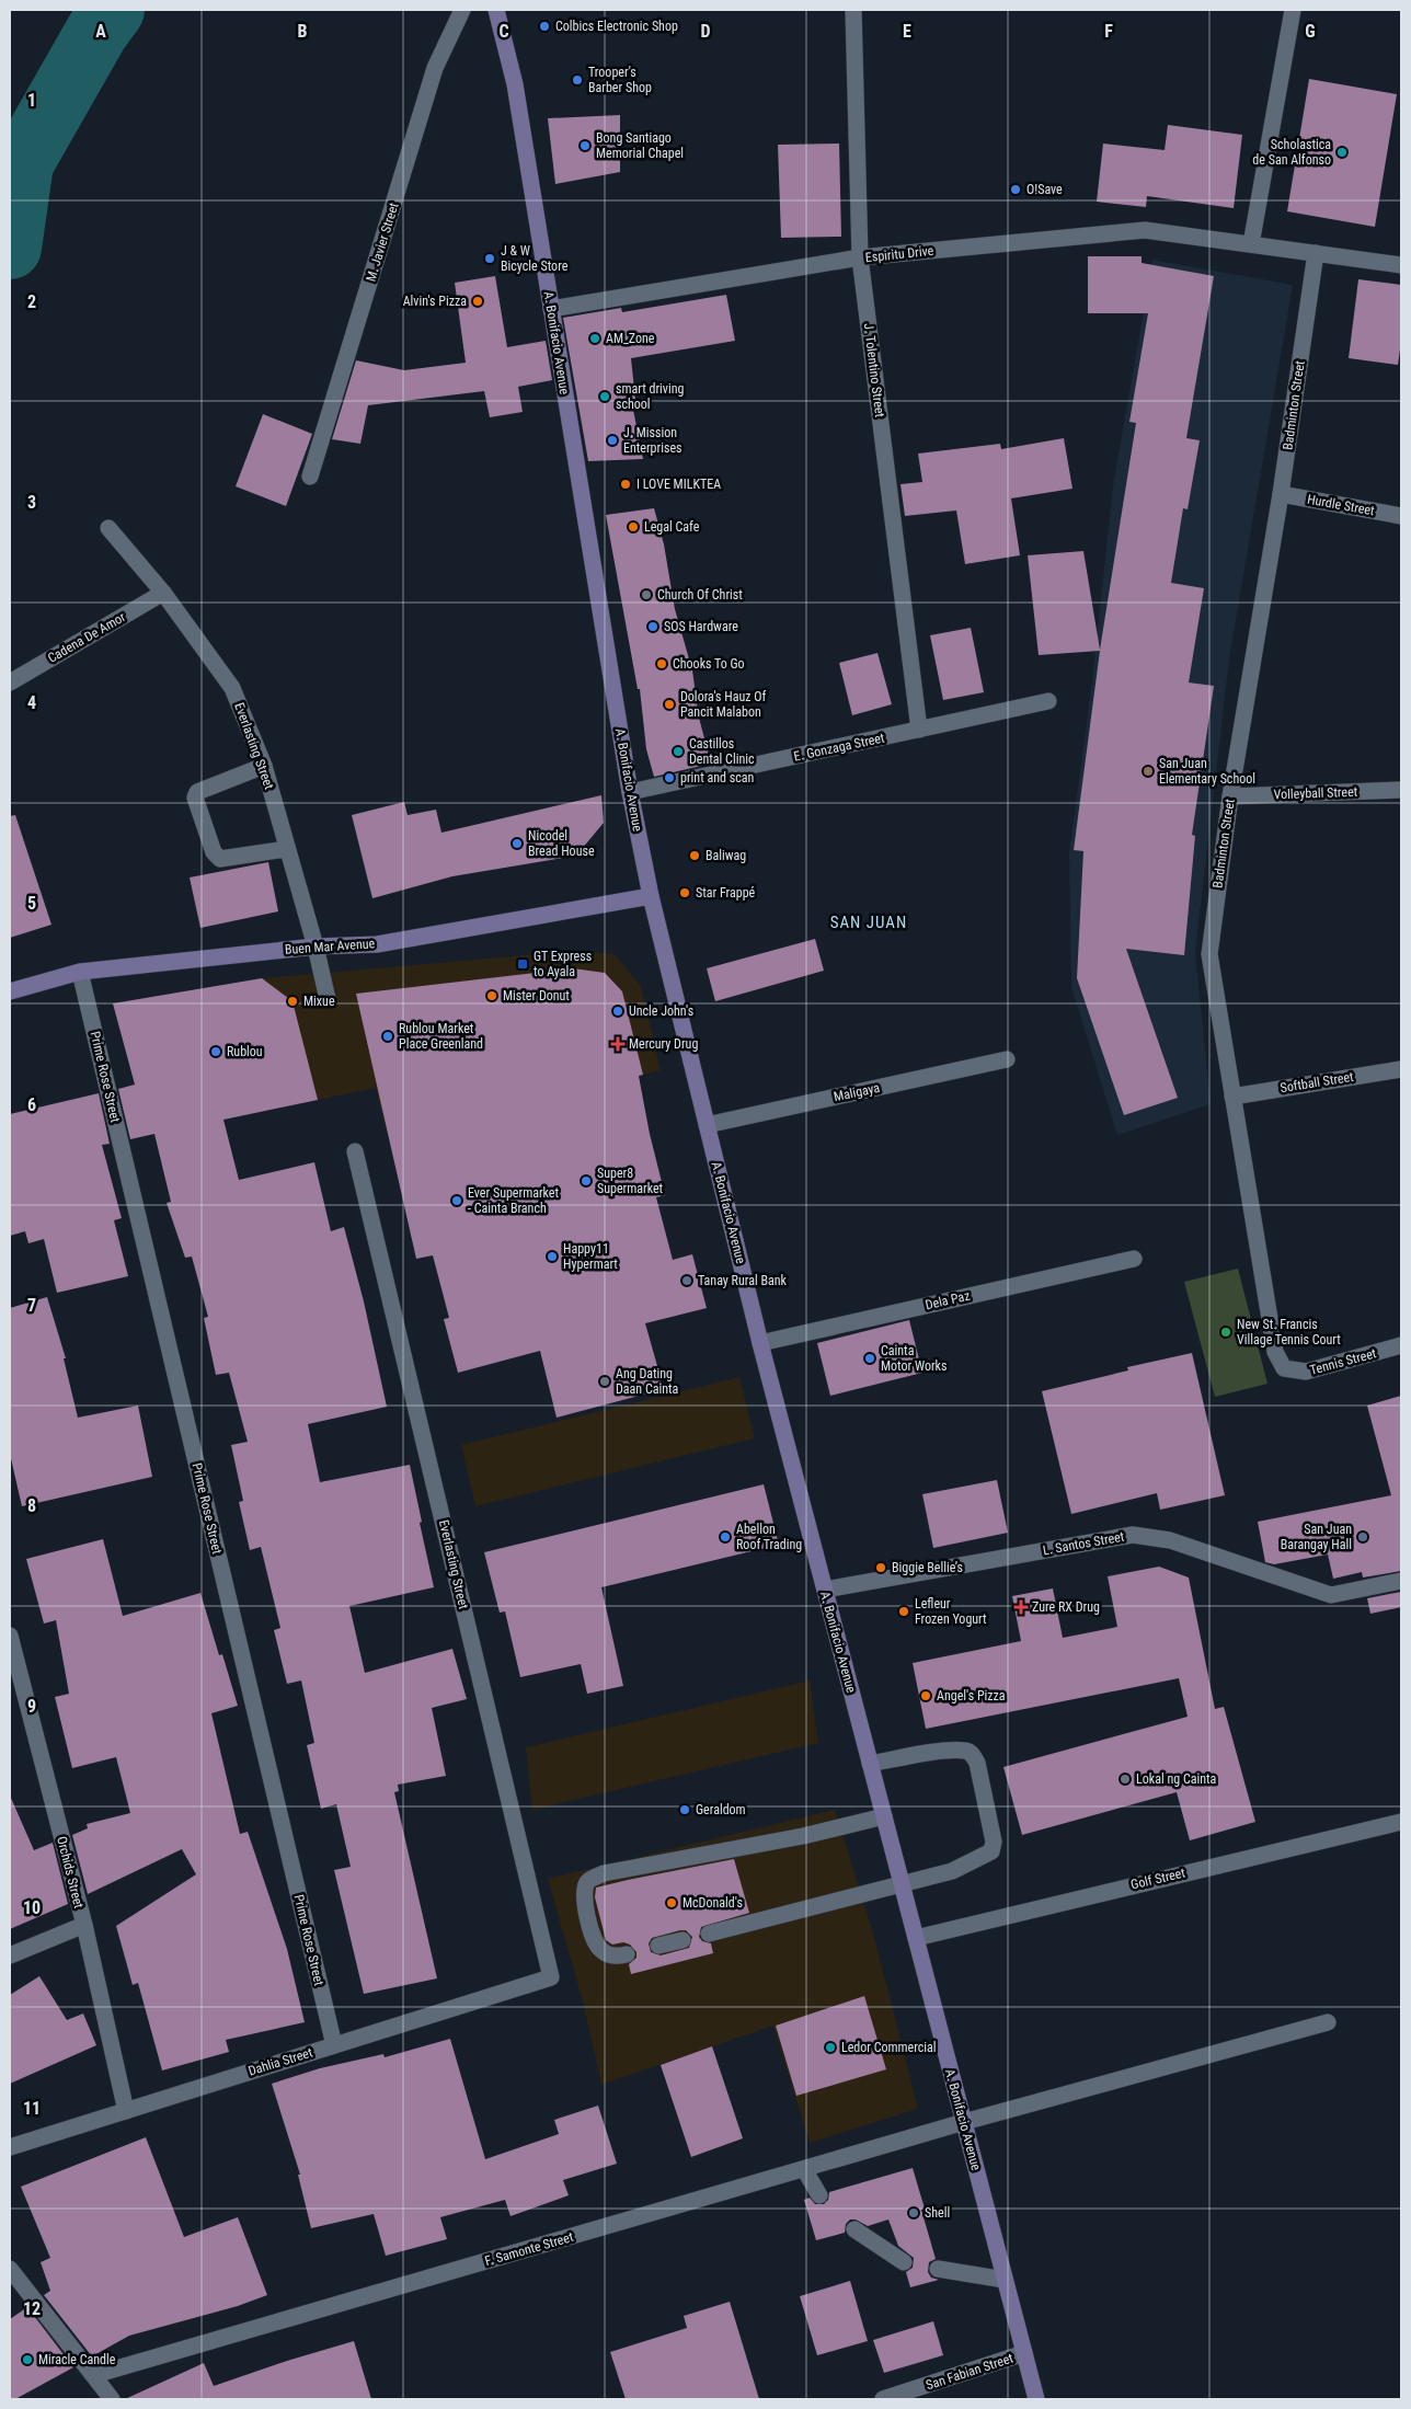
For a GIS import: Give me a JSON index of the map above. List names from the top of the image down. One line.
{"streets":{"main road":["A. Bonifacio Avenue","Buen Mar Avenue"],"street":["M. Javier Street","Espiritu Drive","J. Tolentino Street","Badminton Street","Hurdle Street","Cadena De Amor","Everlasting Street","E. Gonzaga Street","Volleyball Street","Prime Rose Street","Softball Street","Maligaya","Dela Paz","Tennis Street","L. Santos Street","Orchids Street","Golf Street","Dahlia Street","F. Samonte Street","San Fabian Street"]},"crossings":[["Espiritu Drive","A. Bonifacio Avenue"],["Espiritu Drive","J. Tolentino Street"],["Espiritu Drive","Badminton Street"],["A. Bonifacio Avenue","E. Gonzaga Street"],["A. Bonifacio Avenue","Buen Mar Avenue"],["A. Bonifacio Avenue","Maligaya"],["A. Bonifacio Avenue","Dela Paz"],["A. Bonifacio Avenue","L. Santos Street"],["A. Bonifacio Avenue","Golf Street"],["A. Bonifacio Avenue","F. Samonte Street"],["A. Bonifacio Avenue","San Fabian Street"],["J. Tolentino Street","E. Gonzaga Street"],["Badminton Street","Hurdle Street"],["Badminton Street","Volleyball Street"],["Badminton Street","Softball Street"],["Badminton Street","Tennis Street"],["Cadena De Amor","Everlasting Street"],["Everlasting Street","Buen Mar Avenue"],["Everlasting Street","Dahlia Street"],["Buen Mar Avenue","Prime Rose Street"],["Prime Rose Street","Dahlia Street"],["Orchids Street","Dahlia Street"]],"districts":["SAN JUAN"],"places":{"other":["Colbics Electronic Shop","Trooper's Barber Shop","Bong Santiago Memorial Chapel","Scholastica de San Alfonso","O!Save","J & W Bicycle Store","Alvin's Pizza","AM_Zone","smart driving school","J. Mission Enterprises","I LOVE MILKTEA","Legal Cafe","Church Of Christ","SOS Hardware","Chooks To Go","Dolora's Hauz Of Pancit Malabon","Castillos Dental Clinic","San Juan Elementary School","print and scan","Nicodel Bread House","Baliwag","Star Frappé","Mister Donut","Mixue","Uncle John's","Rublou Market Place Greenland","Rublou","Super8 Supermarket","Ever Supermarket - Cainta Branch","Happy11 Hypermart","Tanay Rural Bank","New St. Francis Village Tennis Court","Cainta Motor Works","Ang Dating Daan Cainta","Abellon Roof Trading","San Juan Barangay Hall","Biggie Bellie’s","Lefleur Frozen Yogurt","Angel's Pizza","Lokal ng Cainta","Geraldom","McDonald's","Ledor Commercial","Shell","Miracle Candle"],"transit":["GT Express to Ayala"],"health":["Mercury Drug","Zure RX Drug"]},"grid":{"columns":["A","B","C","D","E","F","G"],"rows":["1","2","3","4","5","6","7","8","9","10","11","12"]}}
